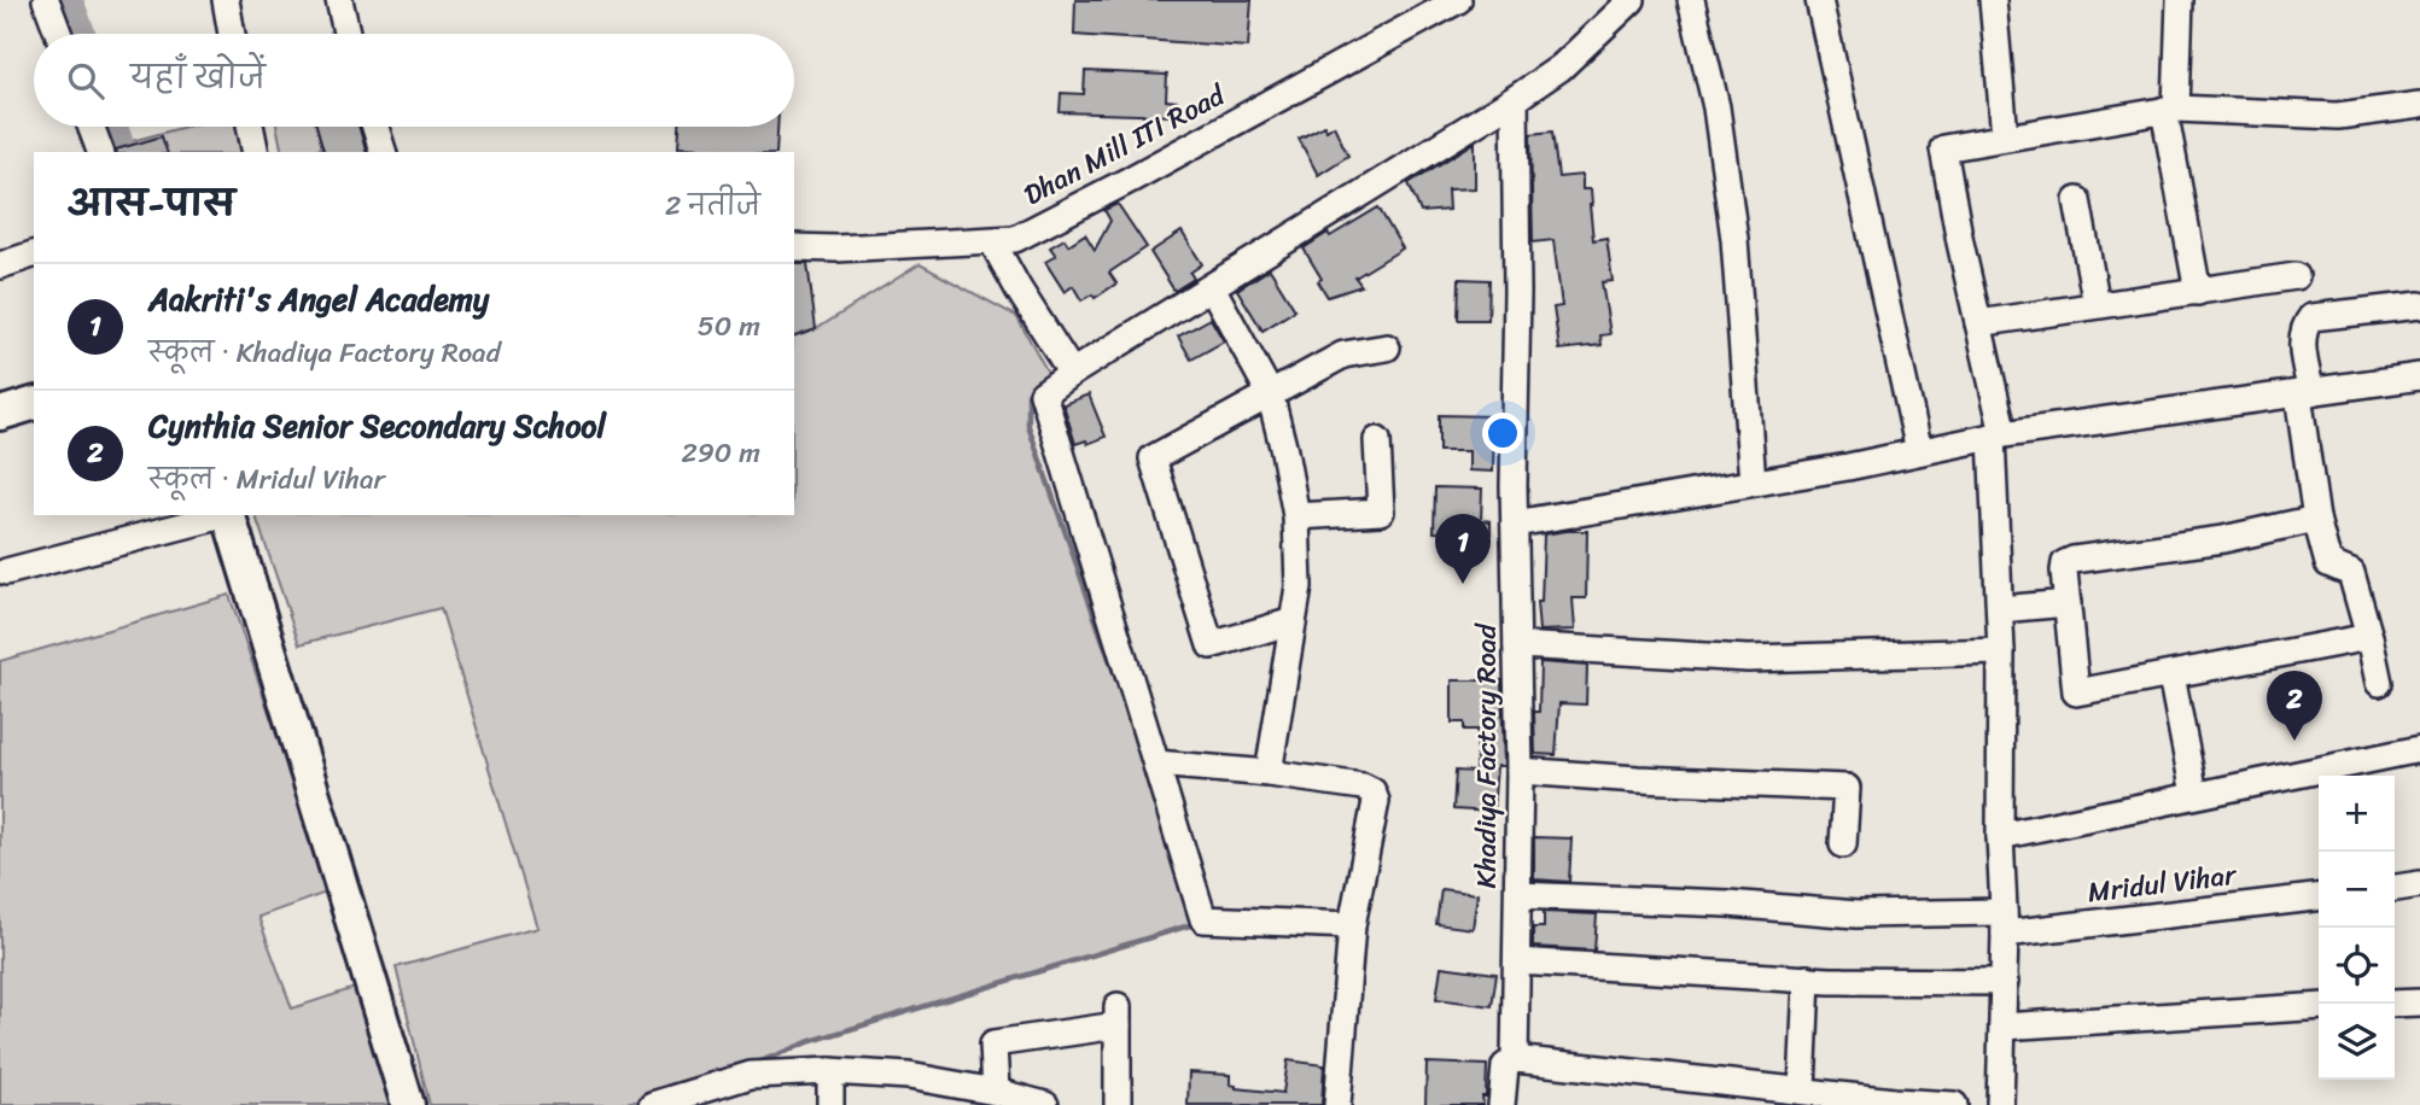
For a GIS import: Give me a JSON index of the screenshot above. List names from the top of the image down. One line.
{"streets":{"street":["Dhan Mill ITI Road","Khadiya Factory Road","Mridul Vihar"]},"crossings":[["Khadiya Factory Road","Mridul Vihar"]],"page":{"search":"यहाँ खोजें","heading":["आस-पास","2 नतीजे"],"list":[{"mark":"1","name":"Aakriti's Angel Academy","note":"स्कूल · Khadiya Factory Road","value":"50 m"},{"mark":"2","name":"Cynthia Senior Secondary School","note":"स्कूल · Mridul Vihar","value":"290 m"}],"pins":["1","2"],"map_buttons":["+","−"]}}
